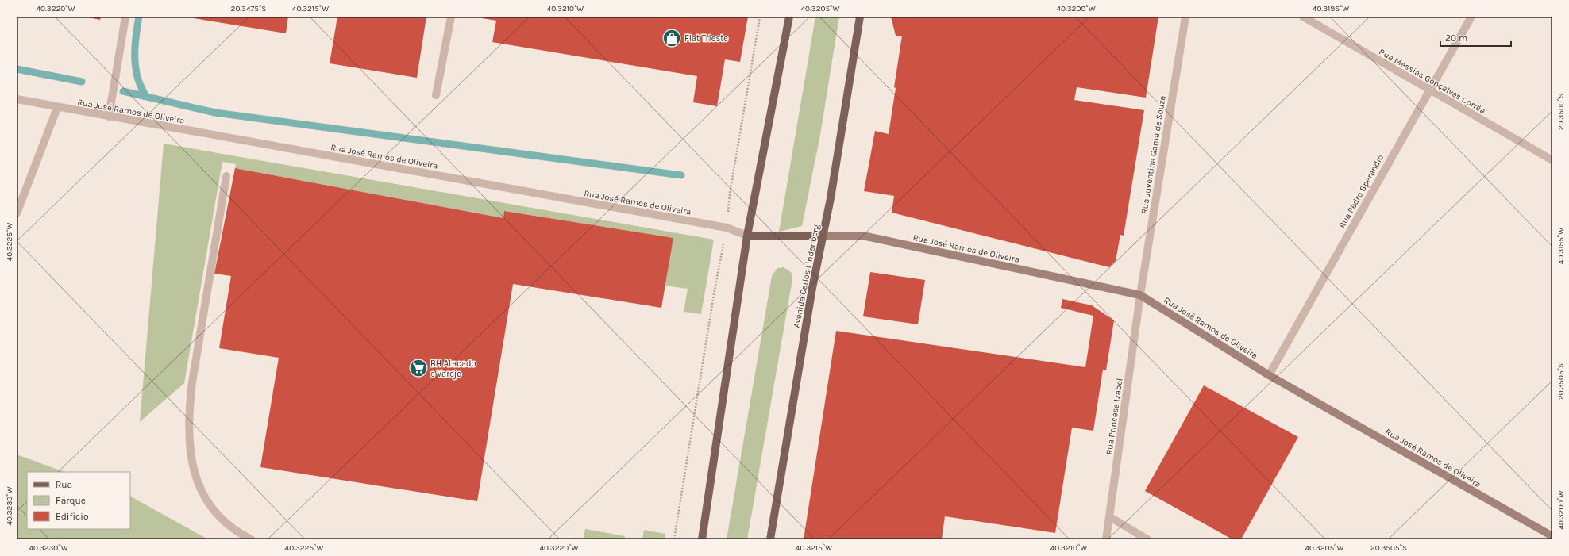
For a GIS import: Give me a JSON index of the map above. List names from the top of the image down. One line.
{"streets":{"main road":["Avenida Carlos Lindenberg"],"street":["Rua Messias Gonçalves Corrêa","Rua José Ramos de Oliveira","Rua Juventina Gama de Souza","Rua Pedro Sperandio","Rua Princesa Izabel"]},"crossings":[["Rua Messias Gonçalves Corrêa","Rua Pedro Sperandio"],["Rua José Ramos de Oliveira","Rua Juventina Gama de Souza"],["Rua José Ramos de Oliveira","Rua Pedro Sperandio"],["Rua José Ramos de Oliveira","Avenida Carlos Lindenberg"],["Rua José Ramos de Oliveira","Rua Princesa Izabel"],["Rua Juventina Gama de Souza","Rua Princesa Izabel"]],"places":{"shop":["Fiat Trieste"],"supermarket":["BH Atacado e Varejo"]},"legend":["Rua","Parque","Edifício"],"scale_bar":"20 m","coordinates":["40.3220°W","20.3475°S","40.3215°W","40.3210°W","40.3205°W","40.3200°W","40.3195°W","20.3500°S","40.3225°W","20.3505°S","40.3230°W"]}
